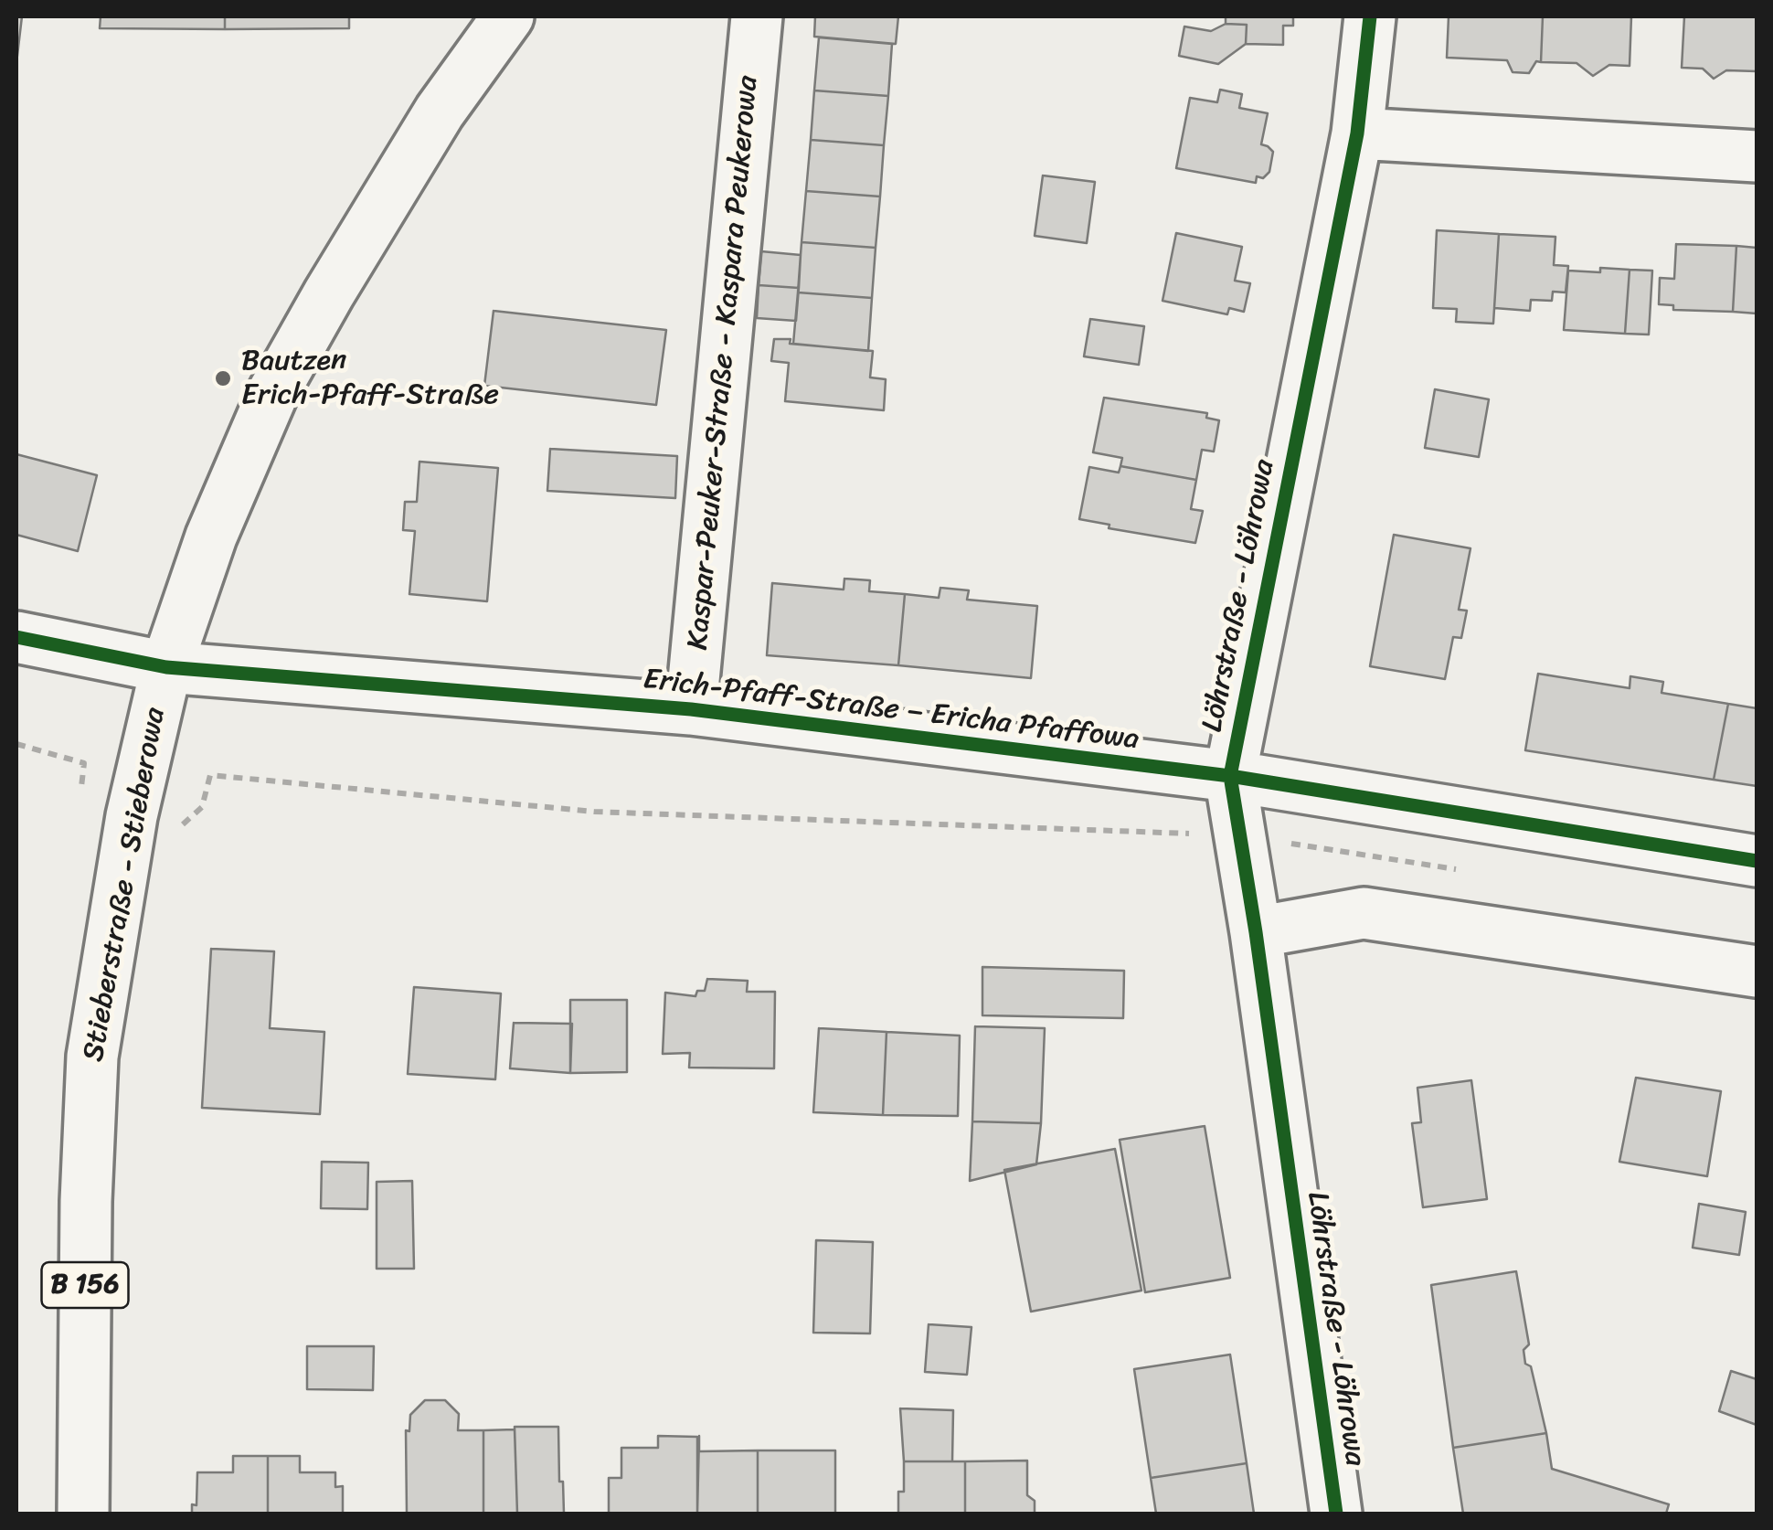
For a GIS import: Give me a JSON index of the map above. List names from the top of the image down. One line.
{"streets":{"street":["Kaspar-Peuker-Straße - Kaspara Peukerowa","Löhrstraße - Löhrowa","Erich-Pfaff-Straße – Ericha Pfaffowa","Stieberstraße - Stieberowa","B 156"]},"crossings":[["Kaspar-Peuker-Straße - Kaspara Peukerowa","Erich-Pfaff-Straße – Ericha Pfaffowa"],["Löhrstraße - Löhrowa","Erich-Pfaff-Straße – Ericha Pfaffowa"],["Erich-Pfaff-Straße – Ericha Pfaffowa","Stieberstraße - Stieberowa"]],"places":["Bautzen Erich-Pfaff-Straße"]}
